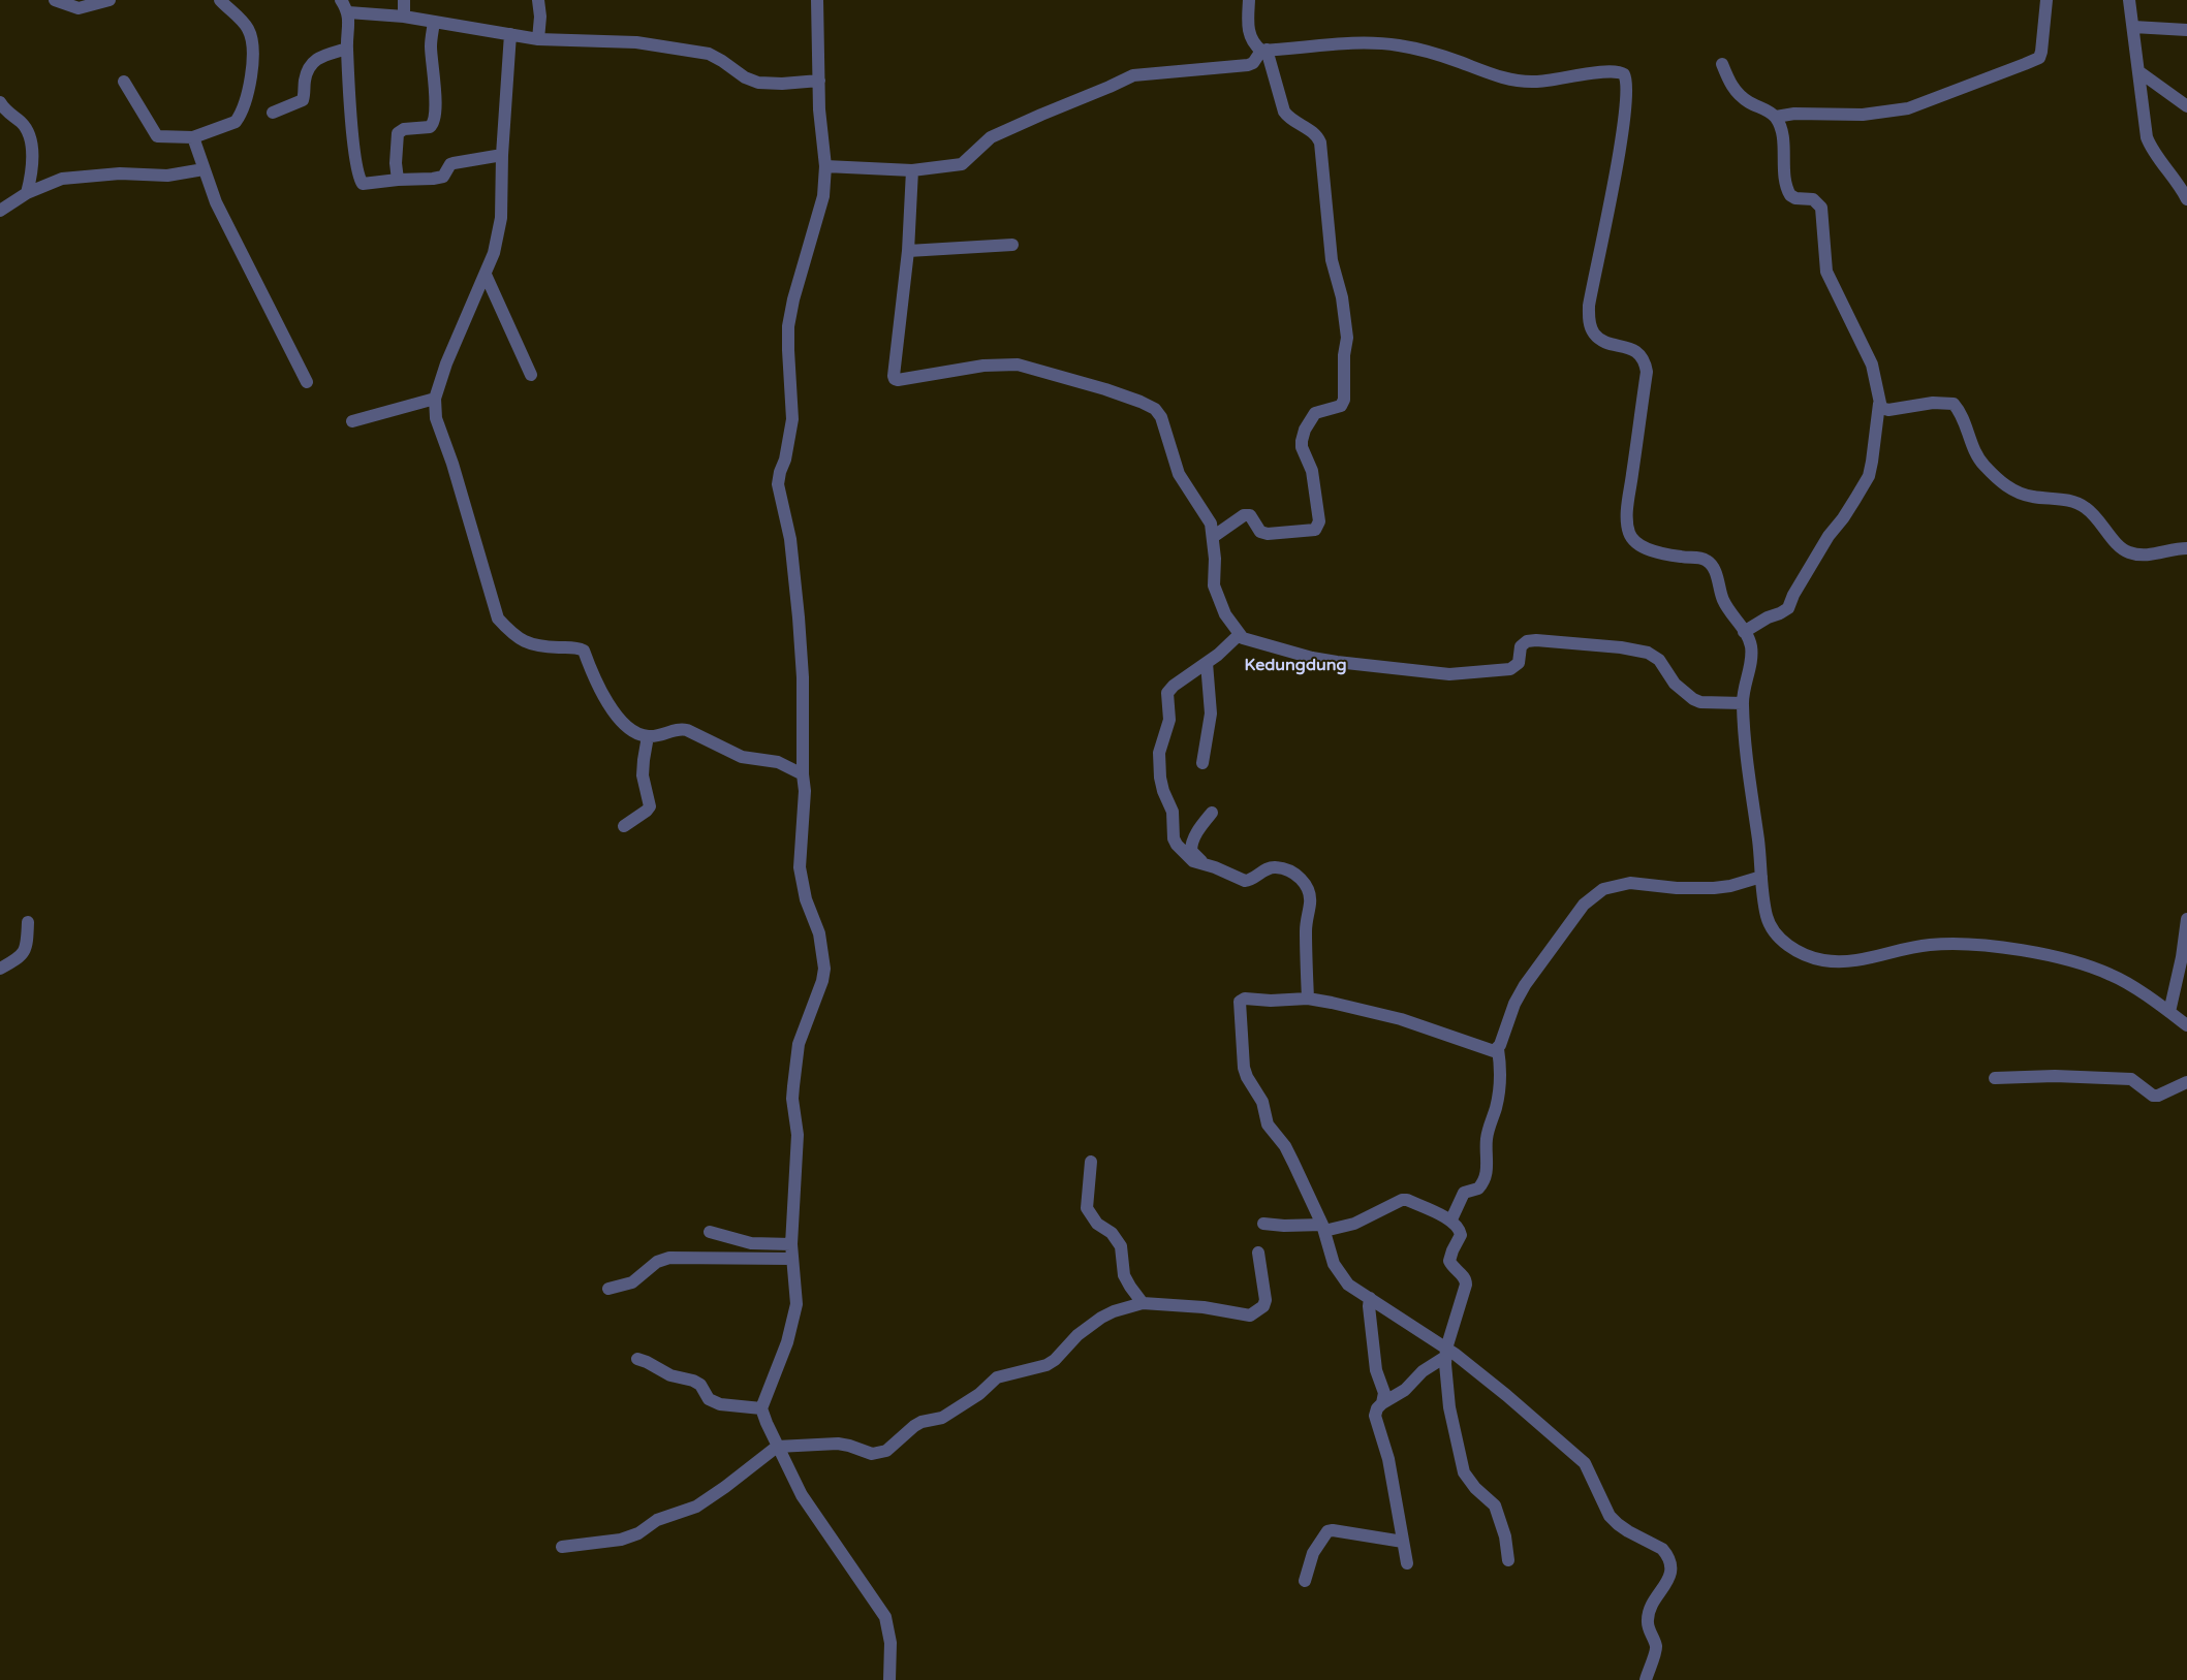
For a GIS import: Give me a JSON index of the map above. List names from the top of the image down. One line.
{"districts":["Kedungdung"]}
